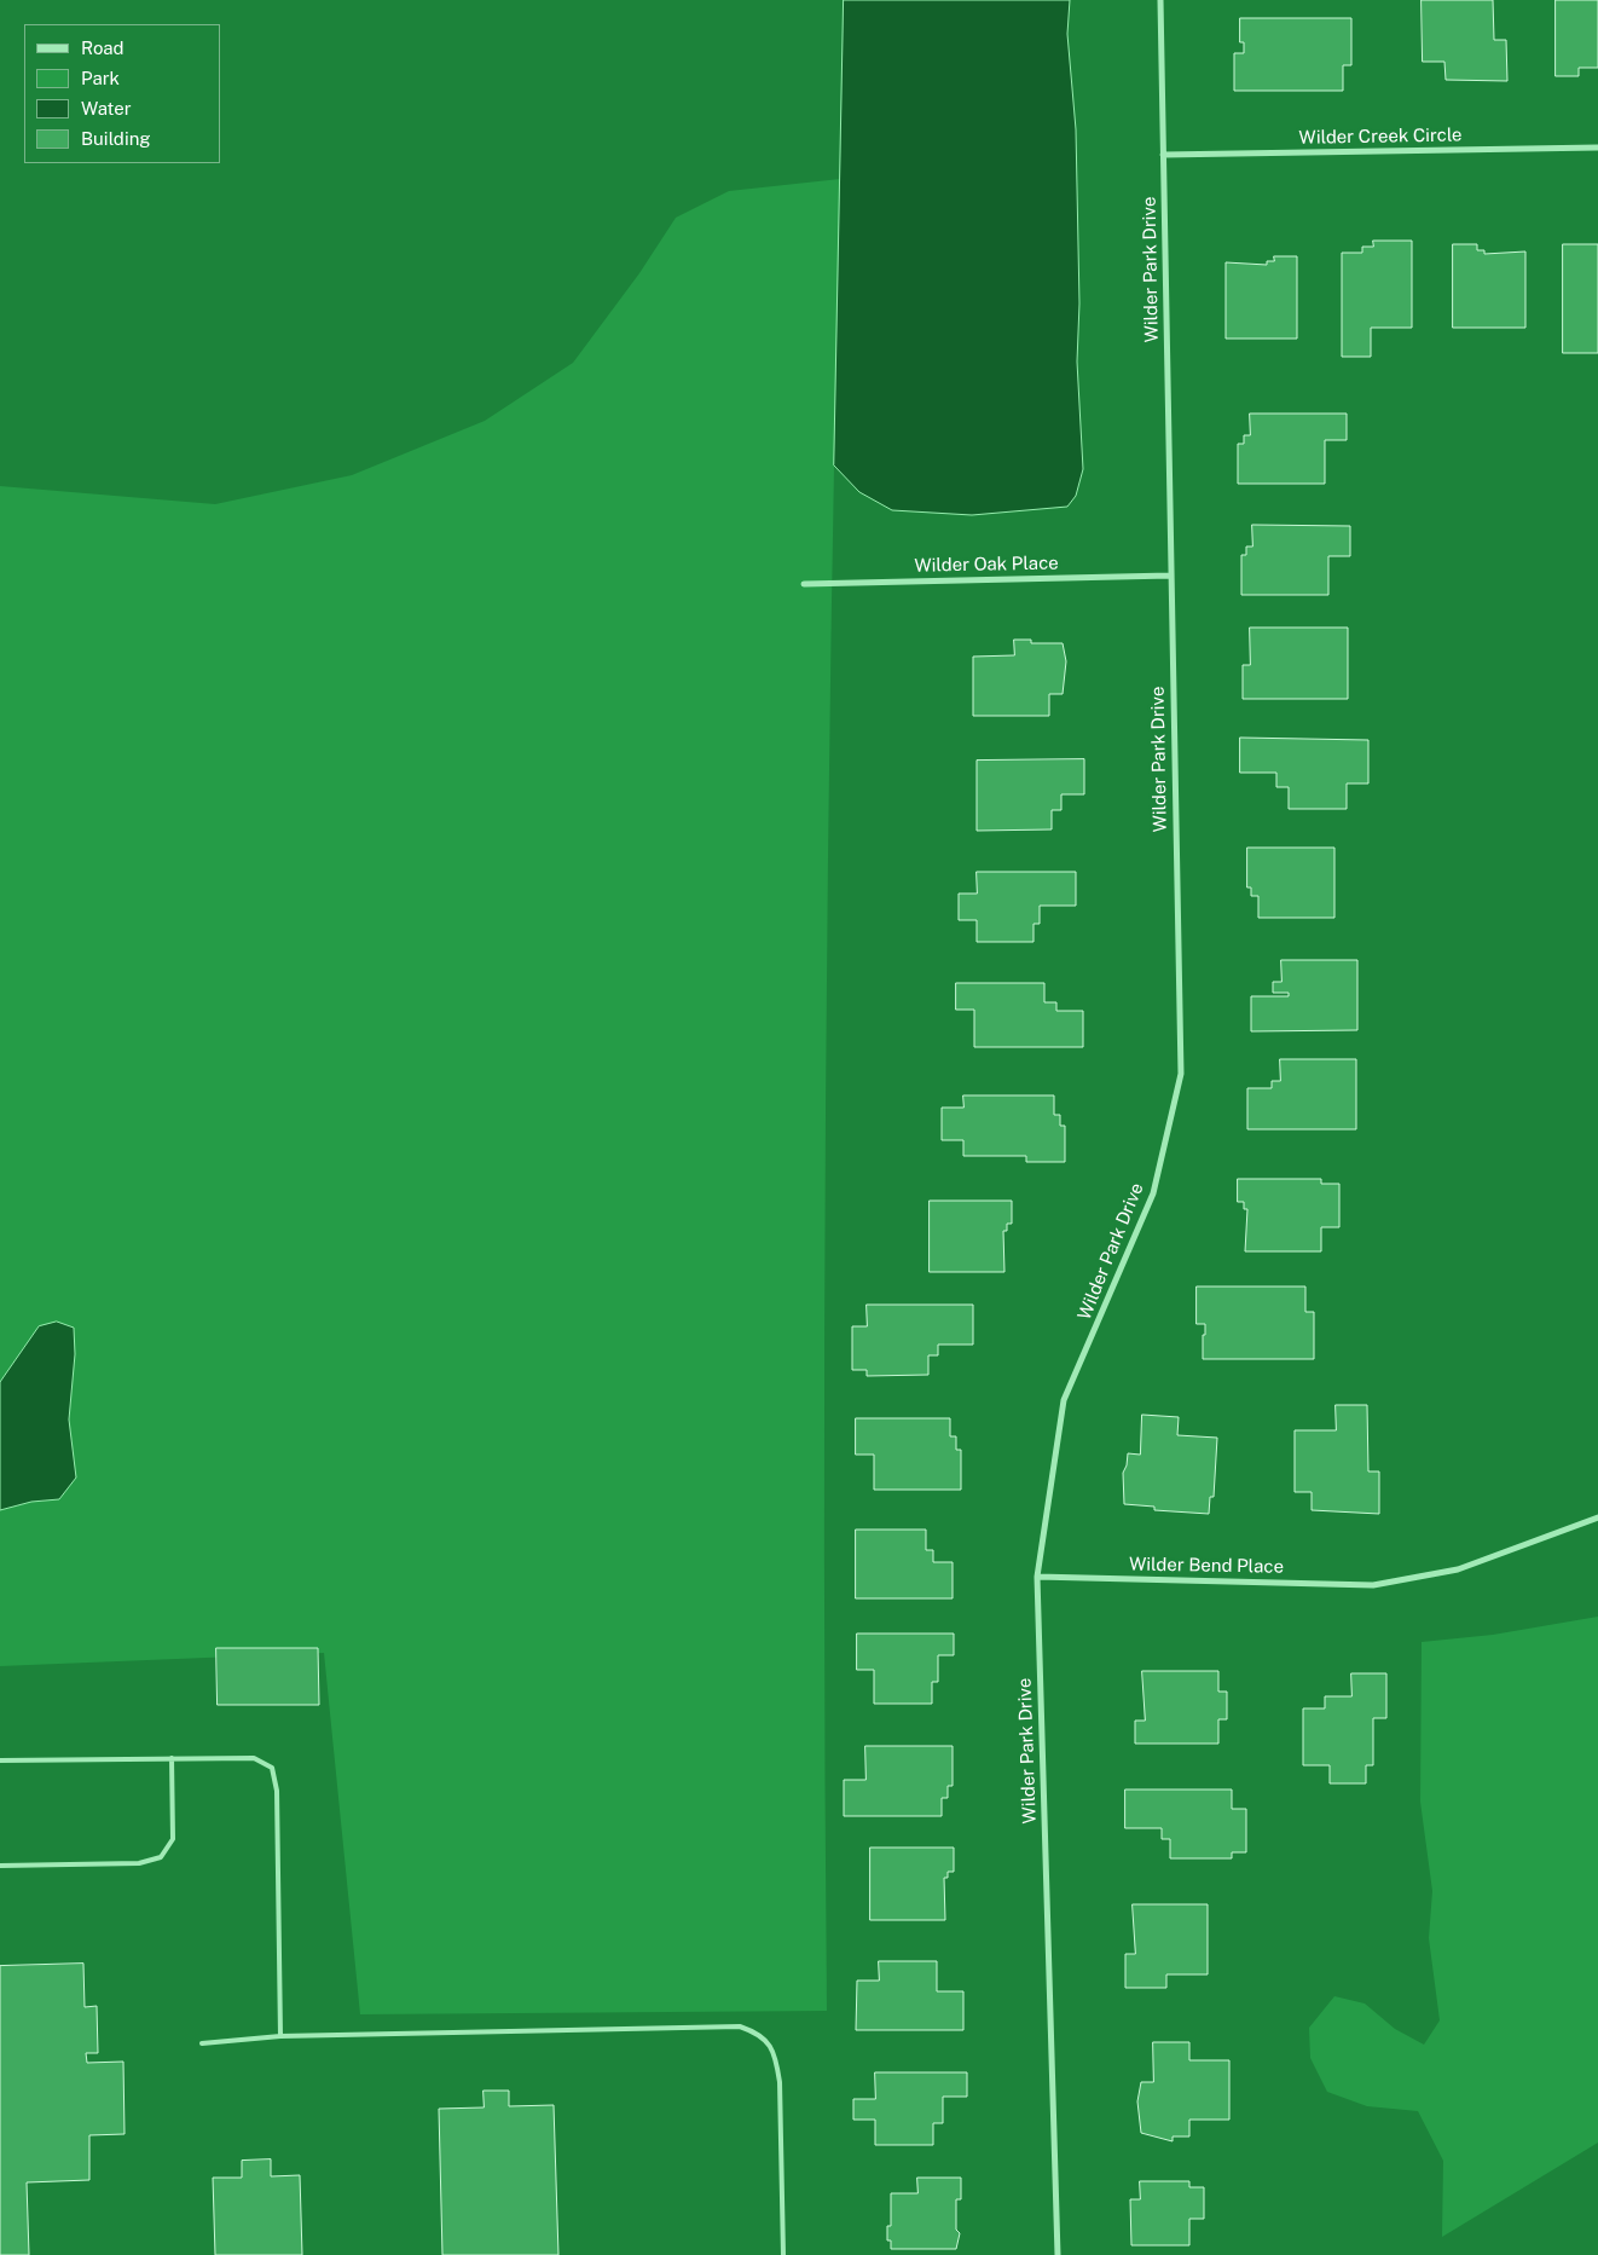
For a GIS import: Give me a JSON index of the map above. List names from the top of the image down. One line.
{"streets":{"street":["Wilder Creek Circle","Wilder Park Drive","Wilder Oak Place","Wilder Bend Place"]},"crossings":[["Wilder Creek Circle","Wilder Park Drive"],["Wilder Park Drive","Wilder Oak Place"],["Wilder Park Drive","Wilder Bend Place"]],"legend":["Road","Park","Water","Building"]}
